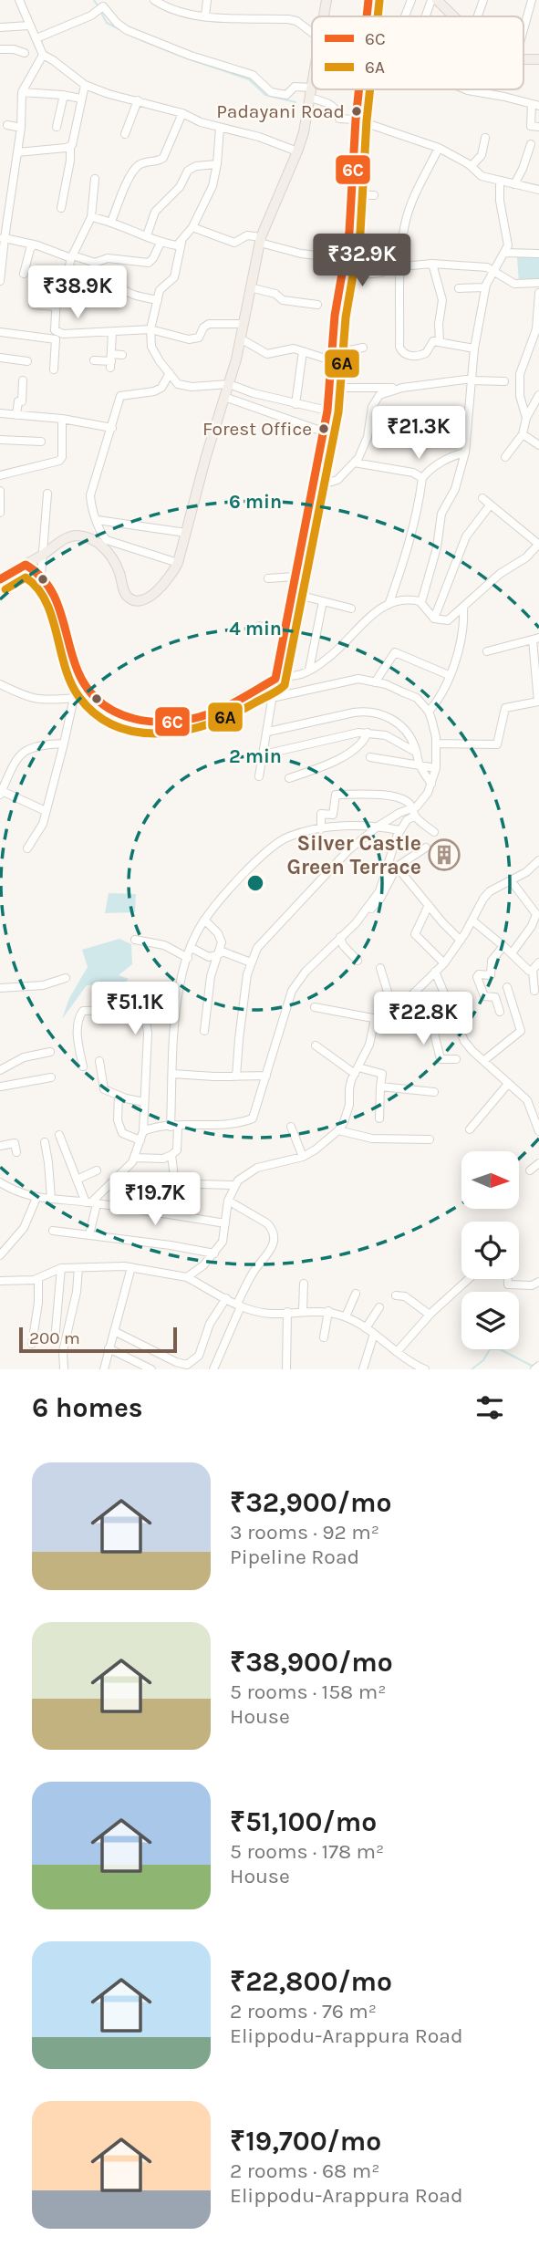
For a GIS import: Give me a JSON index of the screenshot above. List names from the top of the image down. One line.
{"places":{"other":["Padayani Road","Forest Office"],"building":["Silver Castle Green Terrace"]},"lines":["transit line 6C","transit line 6A"],"legend":["6C","6A"],"scale_bar":"200 m","north":"right","page":{"price":["₹32.9K","₹38.9K","₹21.3K","₹51.1K","₹22.8K","₹19.7K"],"scale":"200 m","heading":"6 homes","list":[{"name":"₹32,900/mo","note":"3 rooms · 92 m² · Pipeline Road"},{"name":"₹38,900/mo","note":"5 rooms · 158 m² · House"},{"name":"₹51,100/mo","note":"5 rooms · 178 m² · House"},{"name":"₹22,800/mo","note":"2 rooms · 76 m² · Elippodu-Arappura Road"},{"name":"₹19,700/mo","note":"2 rooms · 68 m² · Elippodu-Arappura Road"}]},"rings":["6 min","4 min","2 min"]}
